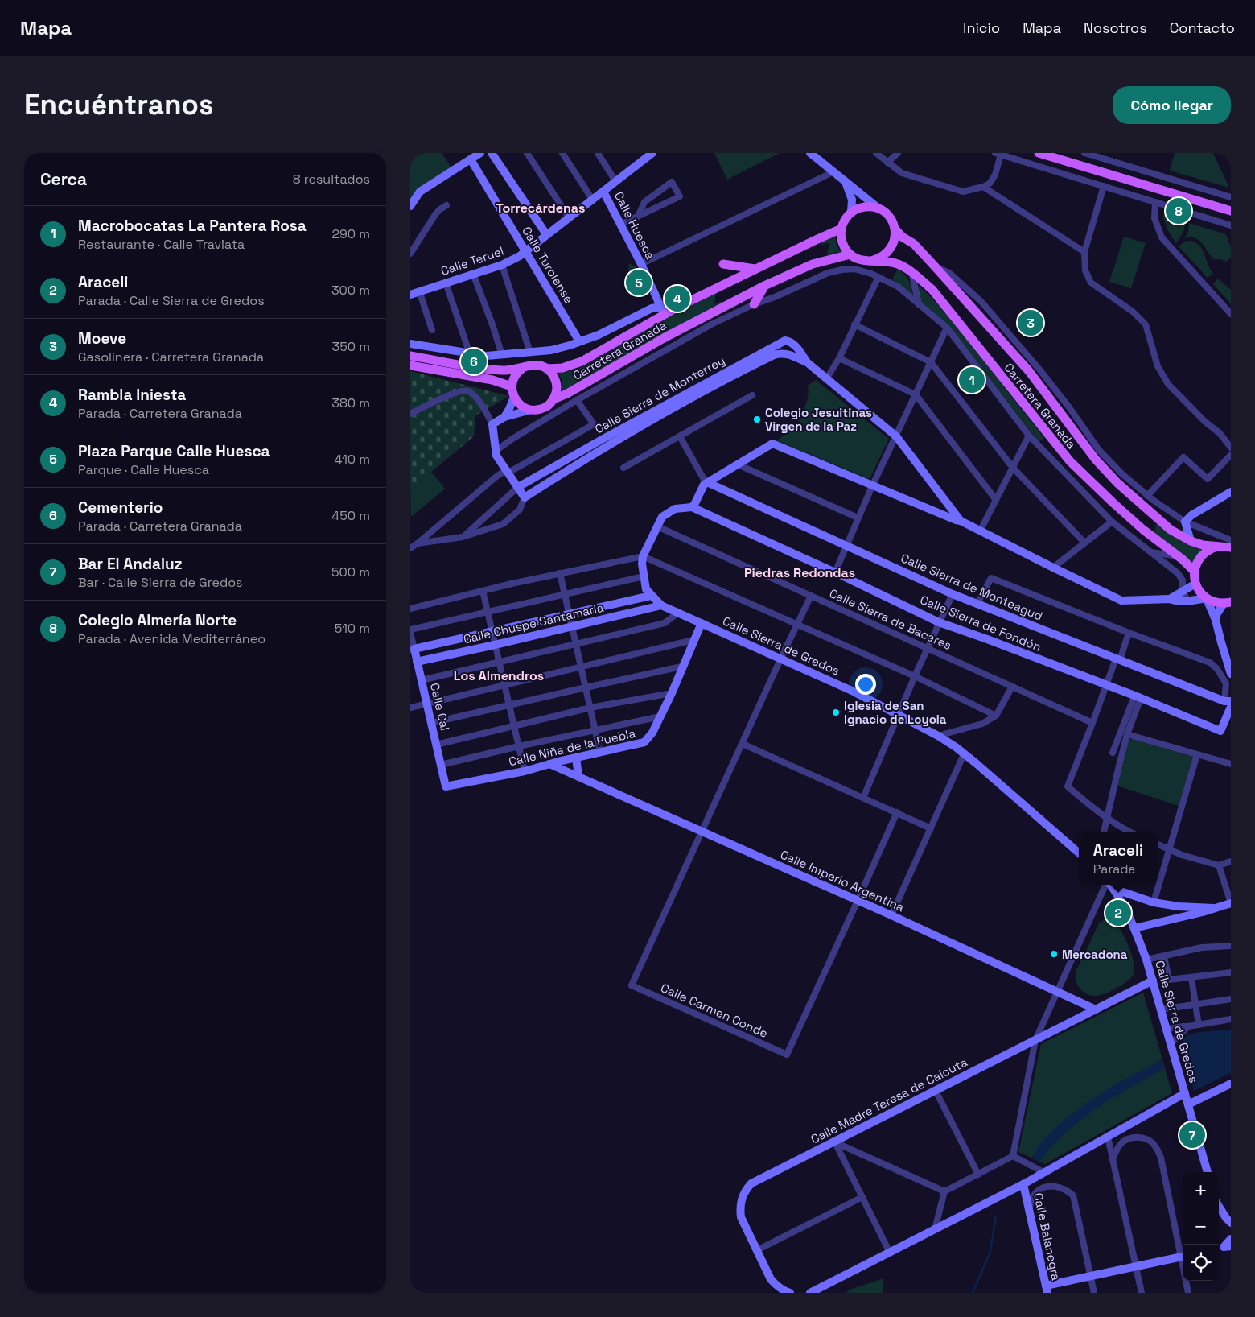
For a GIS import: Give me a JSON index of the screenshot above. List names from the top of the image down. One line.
{"streets":{"main road":["Carretera Granada"],"street":["Calle Huesca","Calle Teruel","Calle Turolense","Calle Sierra de Monterrey","Calle Sierra de Monteagud","Calle Sierra de Bacares","Calle Chuspe Santamaría","Calle Sierra de Fondón","Calle Sierra de Gredos","Calle Cal","Calle Niña de la Puebla","Calle Imperio Argentina","Calle Carmen Conde","Calle Madre Teresa de Calcuta","Calle Balanegra"]},"crossings":[["Calle Huesca","Calle Teruel"],["Calle Huesca","Carretera Granada"],["Calle Teruel","Calle Turolense"],["Calle Turolense","Carretera Granada"],["Calle Chuspe Santamaría","Calle Sierra de Gredos"],["Calle Chuspe Santamaría","Calle Cal"],["Calle Sierra de Gredos","Calle Niña de la Puebla"],["Calle Sierra de Gredos","Calle Madre Teresa de Calcuta"],["Calle Cal","Calle Niña de la Puebla"],["Calle Niña de la Puebla","Calle Imperio Argentina"],["Calle Imperio Argentina","Calle Carmen Conde"],["Calle Imperio Argentina","Calle Madre Teresa de Calcuta"]],"districts":["Torrecárdenas","Piedras Redondas","Los Almendros"],"places":["Colegio Jesuitinas Virgen de la Paz","Iglesia de San Ignacio de Loyola","Mercadona"],"page":{"header":"Mapa","nav":["Inicio","Mapa","Nosotros","Contacto"],"buttons":"Cómo llegar","title":"Encuéntranos","heading":["Cerca","8 resultados"],"pins":["8","5","4","3","6","1","2","7"],"list":[{"mark":"1","name":"Macrobocatas La Pantera Rosa","note":"Restaurante · Calle Traviata","value":"290 m"},{"mark":"2","name":"Araceli","note":"Parada · Calle Sierra de Gredos","value":"300 m"},{"mark":"3","name":"Moeve","note":"Gasolinera · Carretera Granada","value":"350 m"},{"mark":"4","name":"Rambla Iniesta","note":"Parada · Carretera Granada","value":"380 m"},{"mark":"5","name":"Plaza Parque Calle Huesca","note":"Parque · Calle Huesca","value":"410 m"},{"mark":"6","name":"Cementerio","note":"Parada · Carretera Granada","value":"450 m"},{"mark":"7","name":"Bar El Andaluz","note":"Bar · Calle Sierra de Gredos","value":"500 m"},{"mark":"8","name":"Colegio Almería Norte","note":"Parada · Avenida Mediterráneo","value":"510 m"}],"popup":["Araceli","Parada"],"map_buttons":["+","−"]}}
